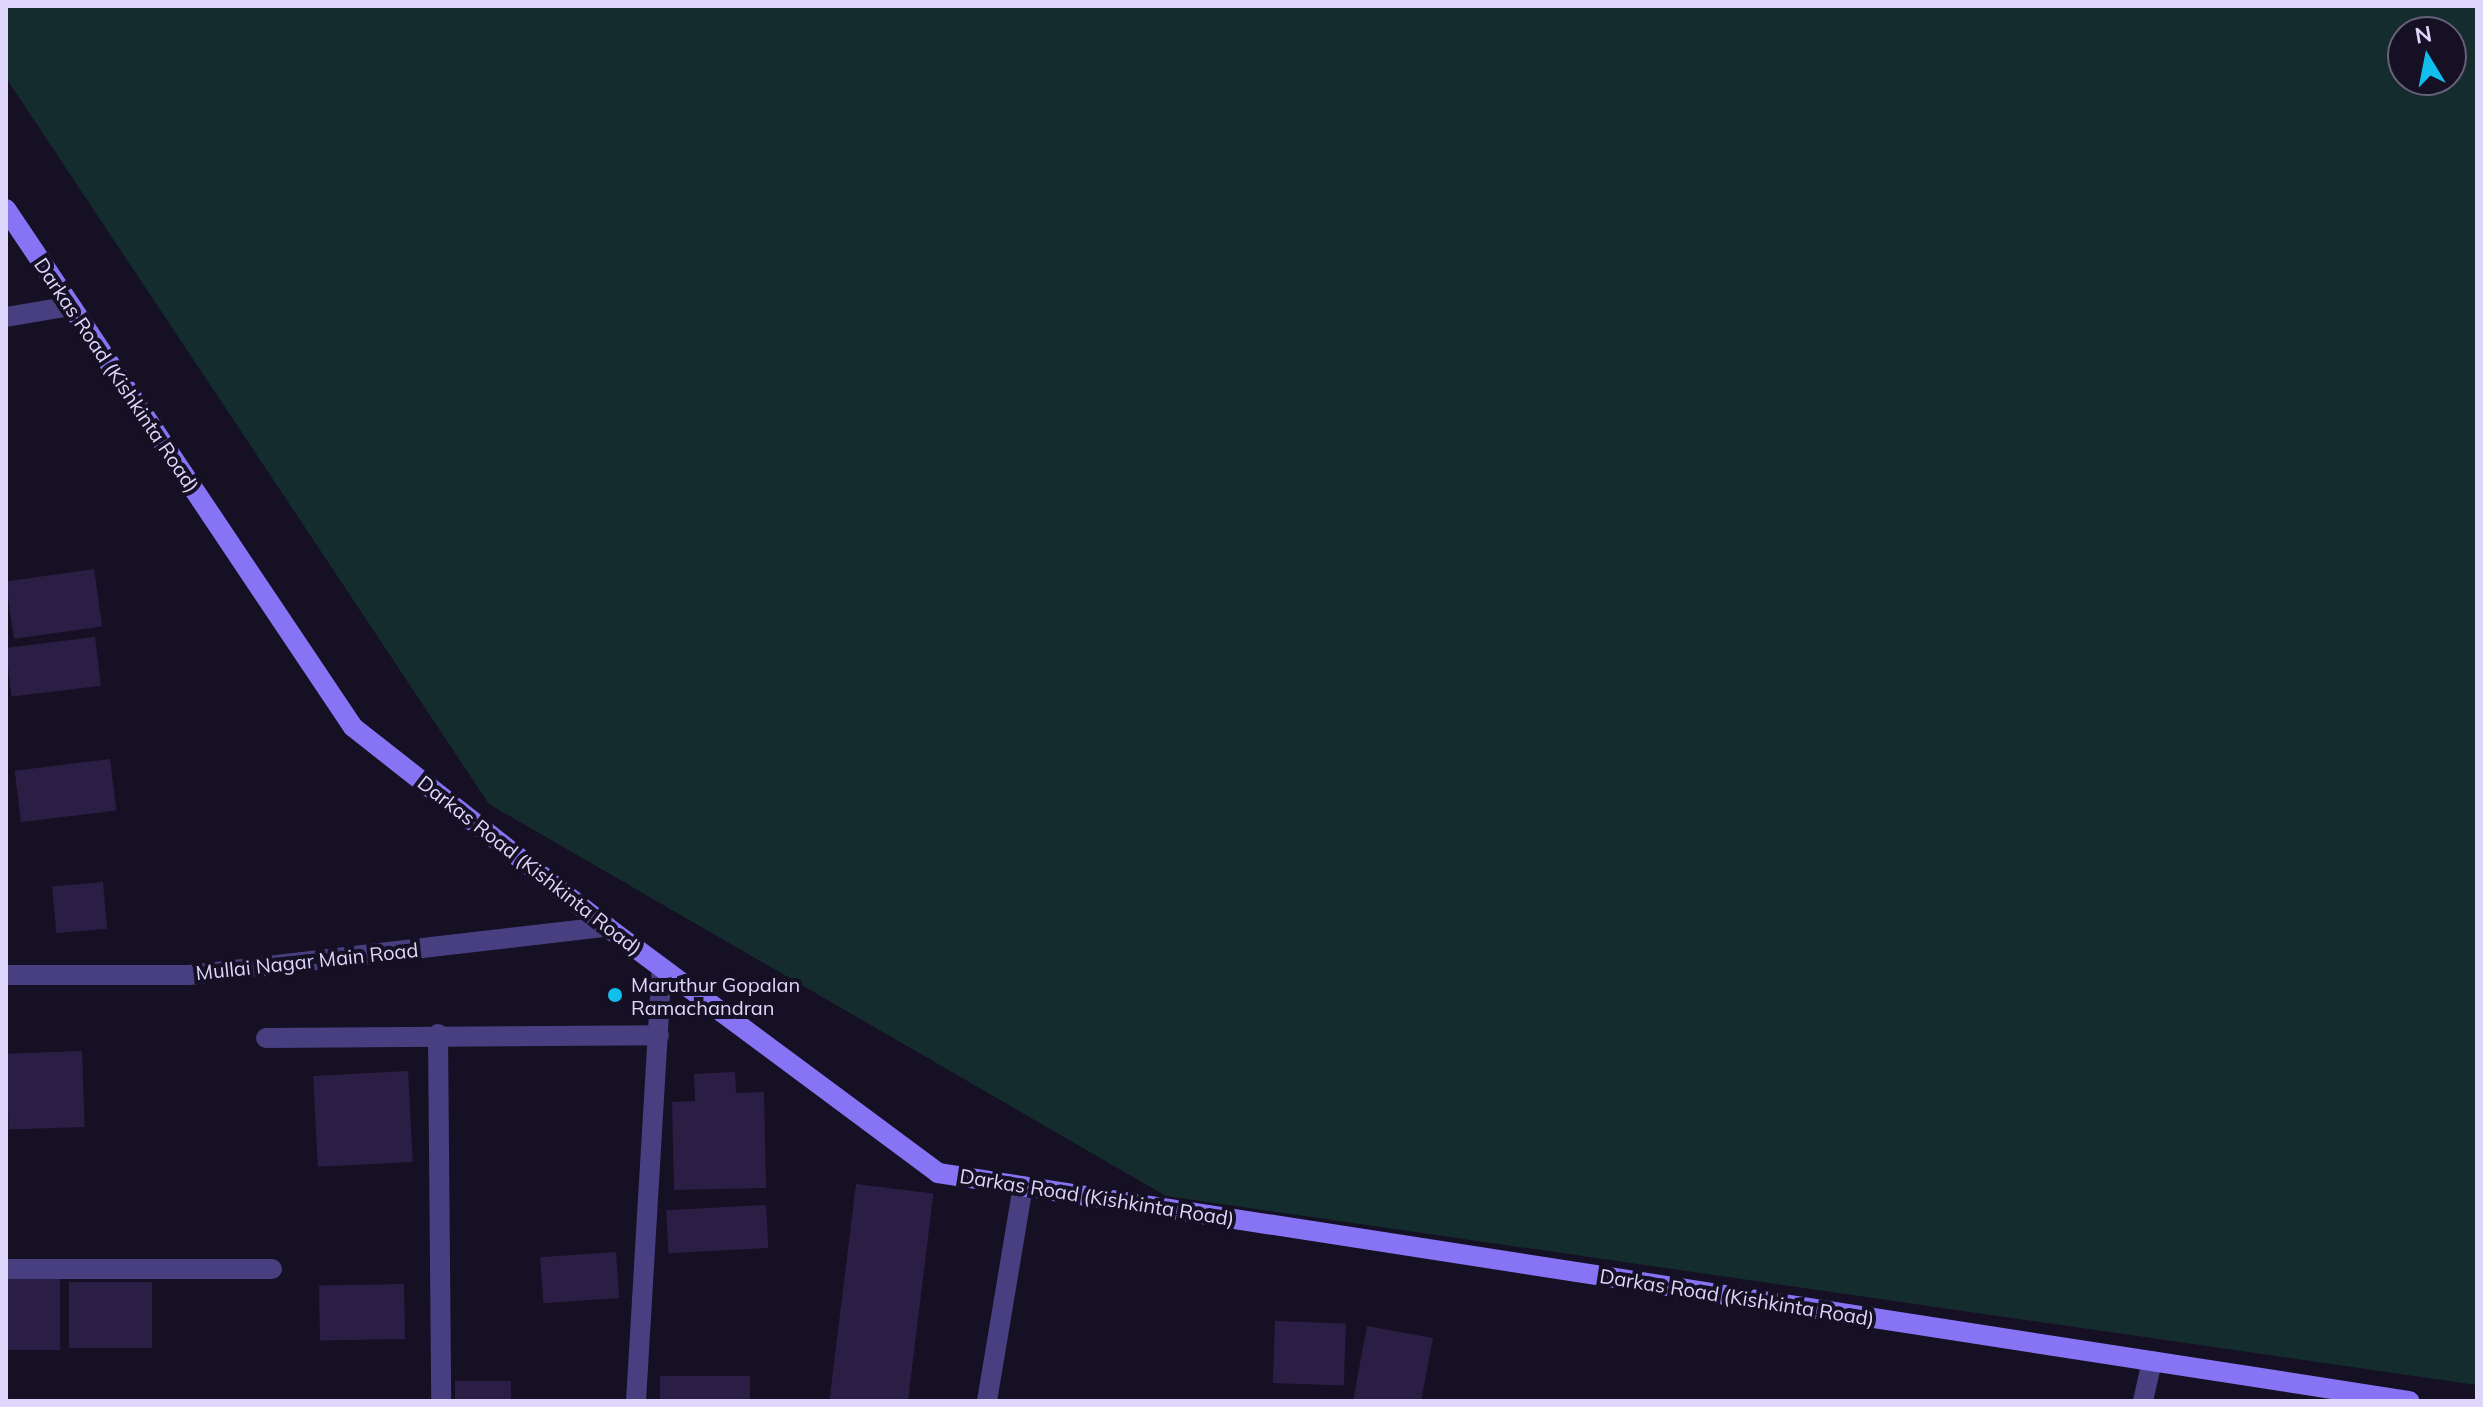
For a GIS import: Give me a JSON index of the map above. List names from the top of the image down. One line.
{"streets":{"main road":["Darkas Road (Kishkinta Road)"],"street":["Mullai Nagar Main Road"]},"crossings":[["Darkas Road (Kishkinta Road)","Mullai Nagar Main Road"]],"places":["Maruthur Gopalan Ramachandran"],"north":"top"}
